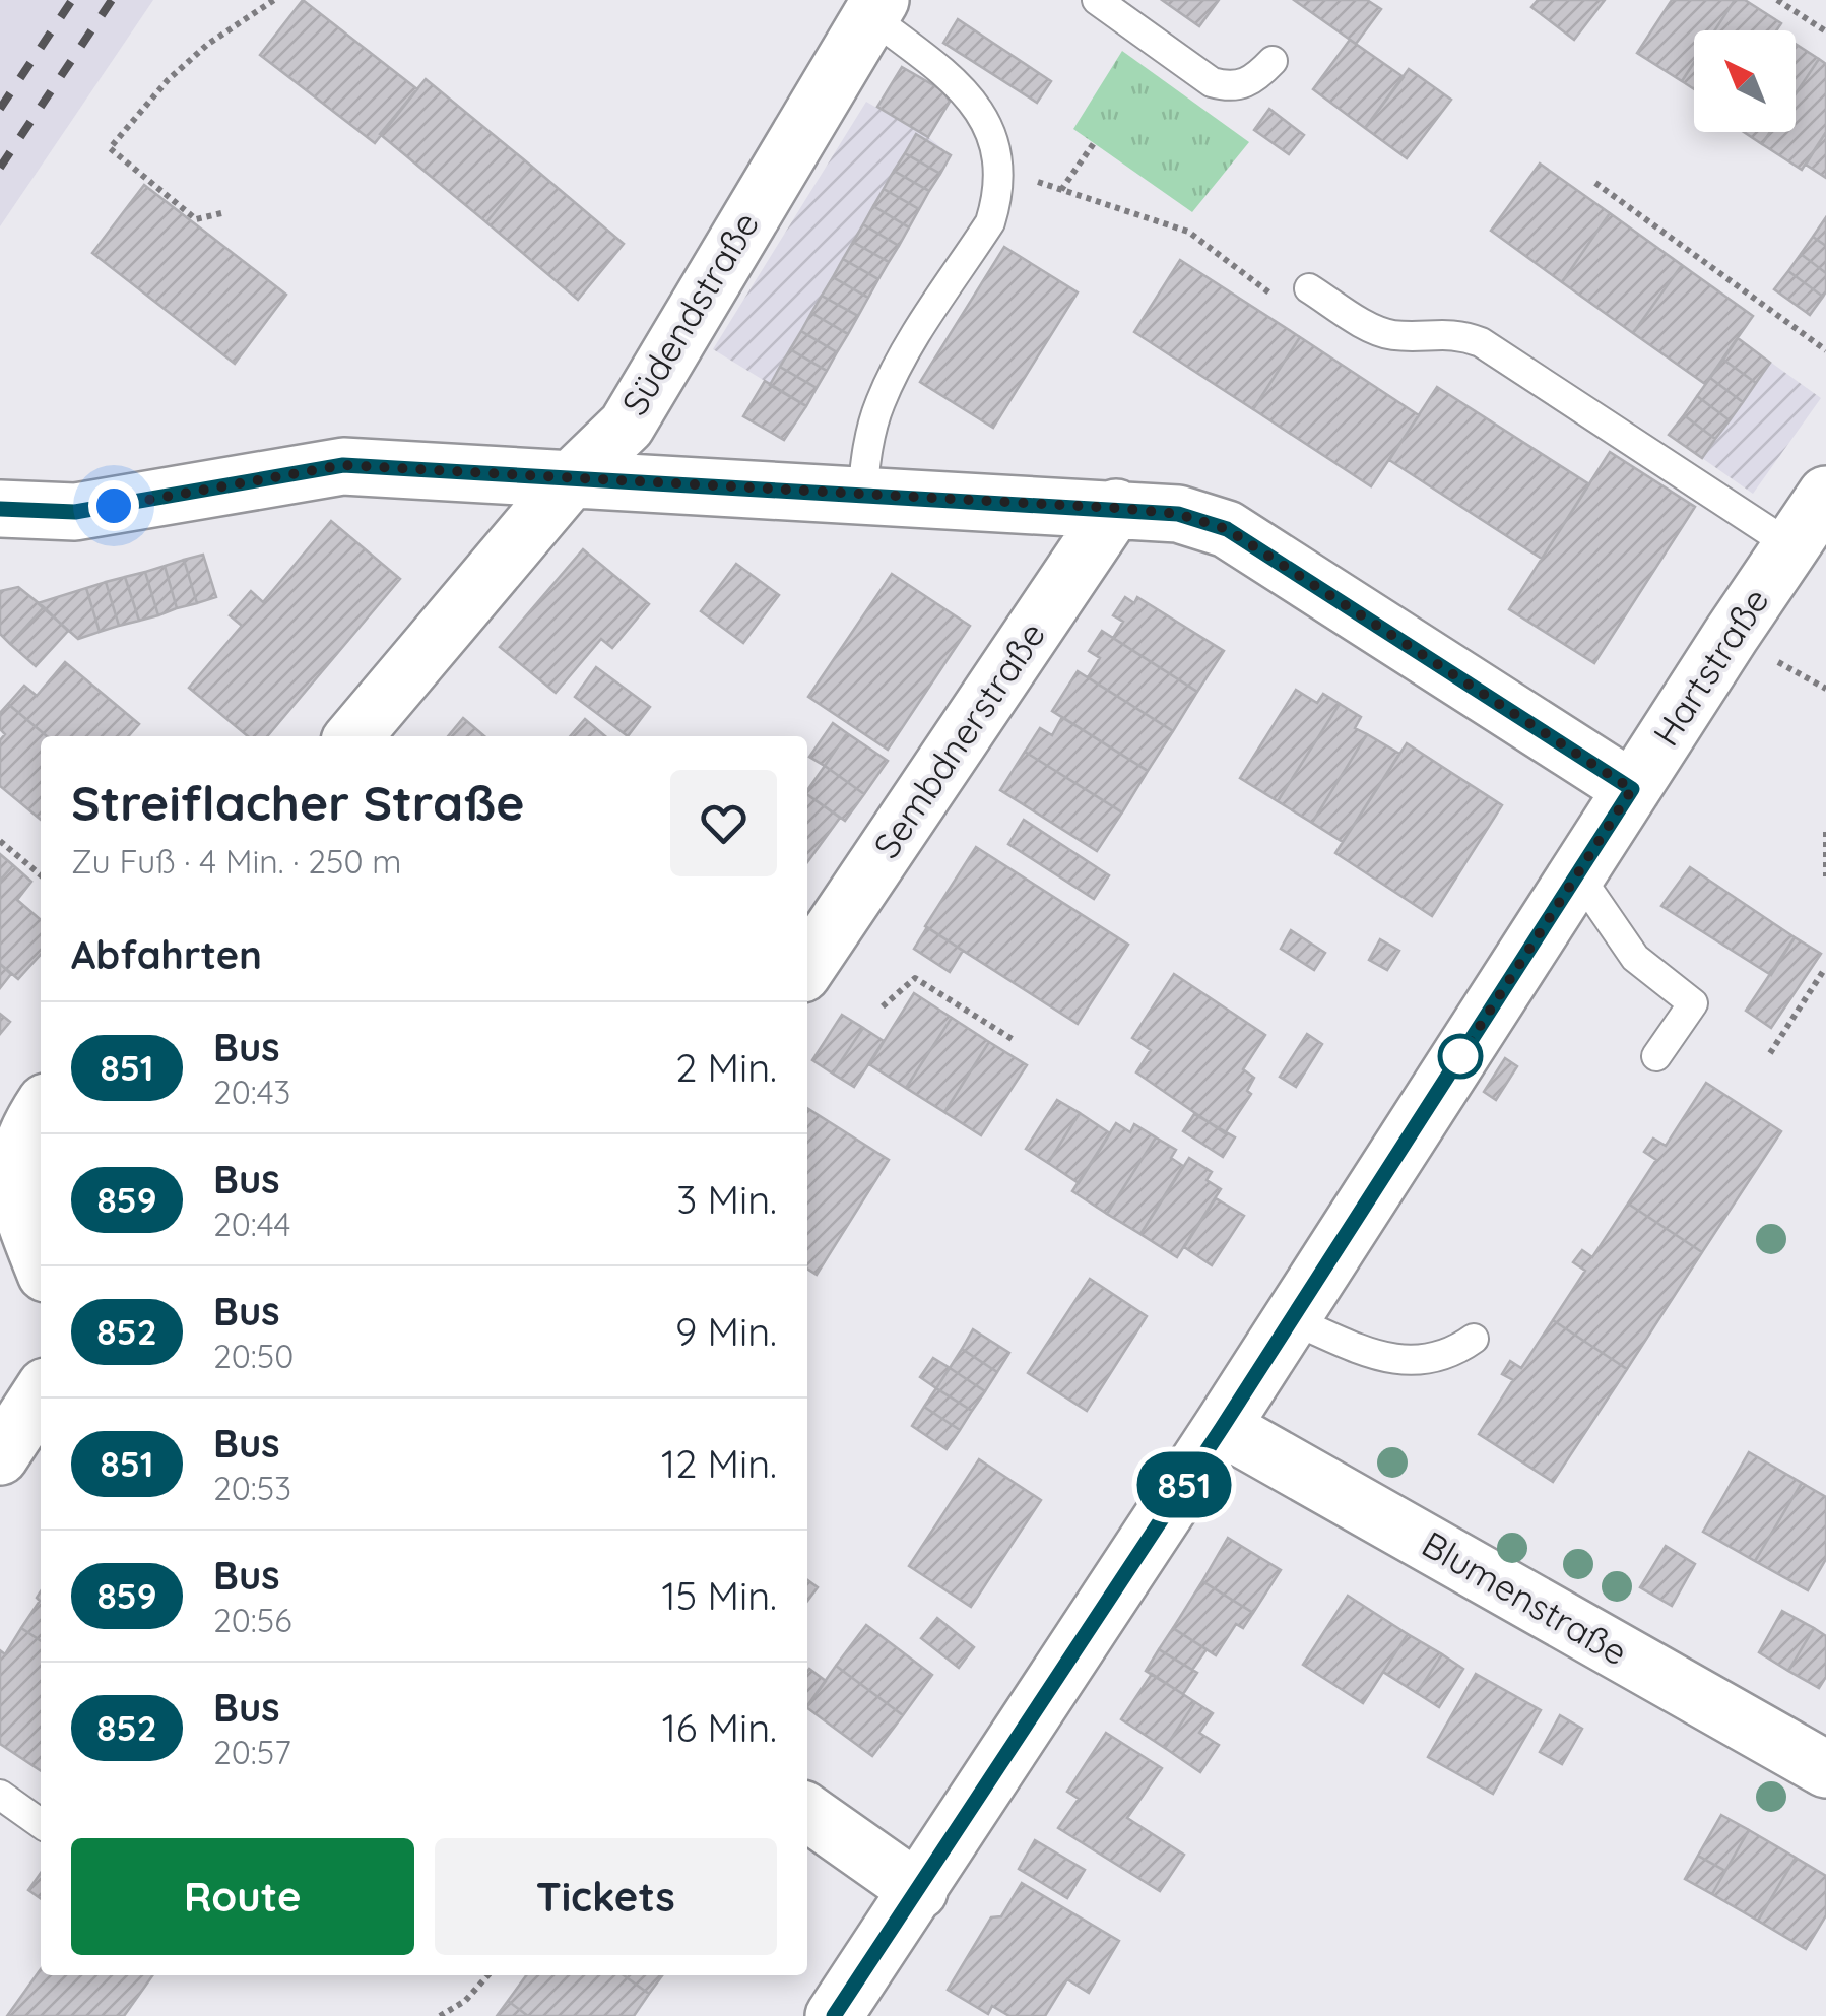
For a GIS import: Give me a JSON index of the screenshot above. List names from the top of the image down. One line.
{"streets":{"street":["Südendstraße","Hartstraße","Sembdnerstraße","Blumenstraße"]},"crossings":[["Hartstraße","Blumenstraße"]],"lines":["bus line 851"],"north":"top left","page":{"on_map":"851","heading":[["Streiflacher Straße","Zu Fuß · 4 Min. · 250 m"],"Abfahrten"],"list":[{"mark":"851","name":"Bus","note":"20:43","value":"2 Min."},{"mark":"859","name":"Bus","note":"20:44","value":"3 Min."},{"mark":"852","name":"Bus","note":"20:50","value":"9 Min."},{"mark":"851","name":"Bus","note":"20:53","value":"12 Min."},{"mark":"859","name":"Bus","note":"20:56","value":"15 Min."},{"mark":"852","name":"Bus","note":"20:57","value":"16 Min."}],"buttons":["Route","Tickets"]}}
